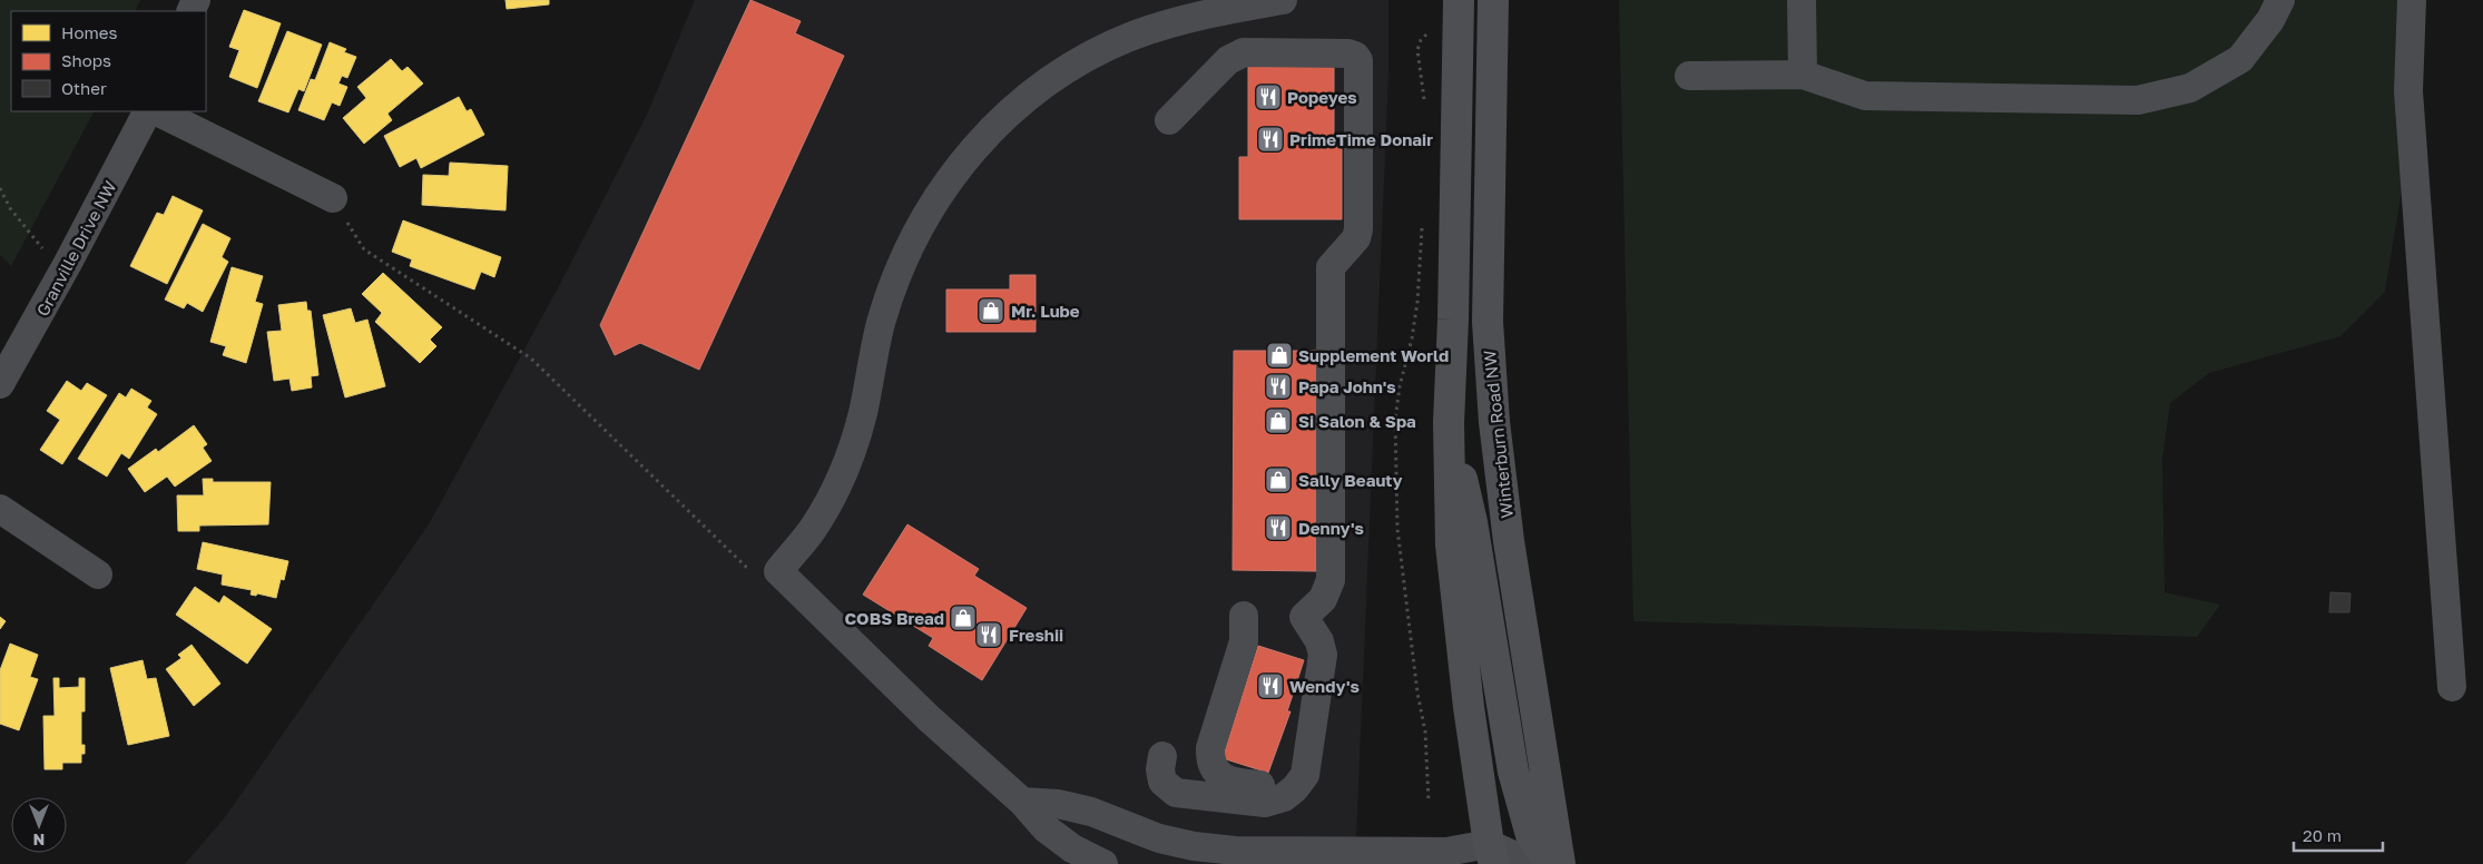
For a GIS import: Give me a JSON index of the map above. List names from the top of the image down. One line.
{"streets":{"main road":["Winterburn Road NW"],"street":["Granville Drive NW"]},"places":{"restaurant":["Popeyes","PrimeTime Donair","Papa John's","Denny's","Freshii","Wendy's"],"shop":["Mr. Lube","Supplement World","Si Salon & Spa","Sally Beauty","COBS Bread"]},"legend":["Homes","Shops","Other"],"scale_bar":"20 m","north":"bottom"}
